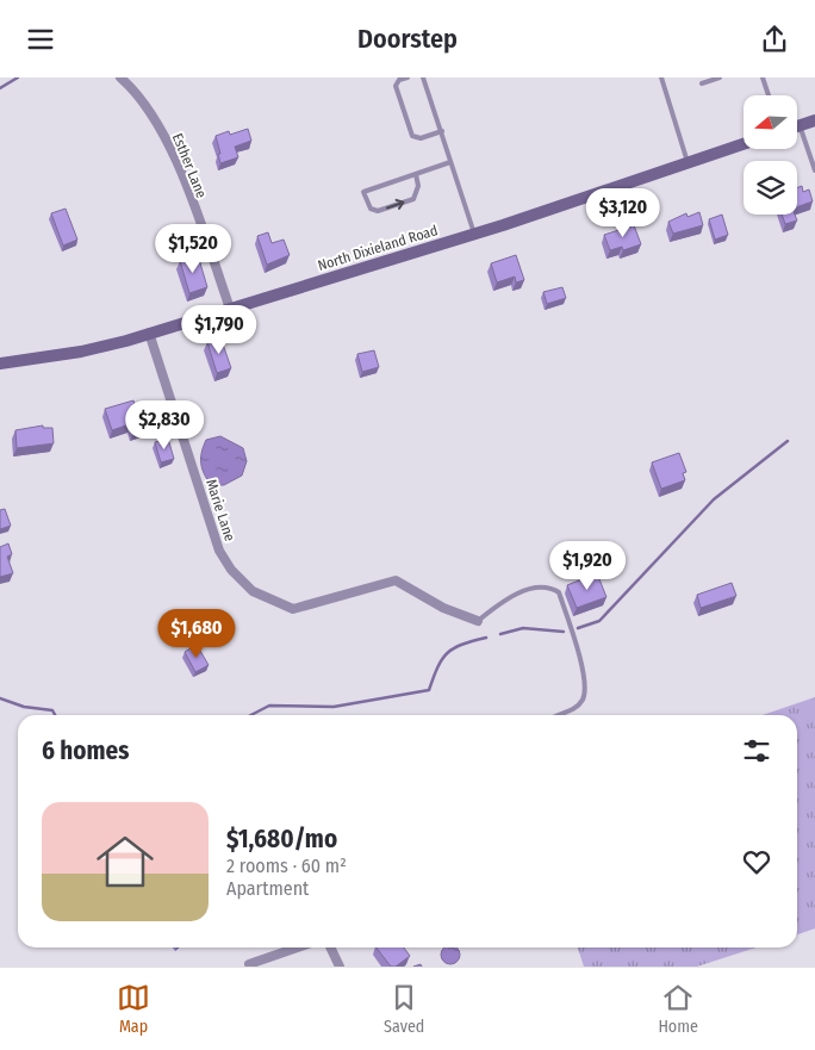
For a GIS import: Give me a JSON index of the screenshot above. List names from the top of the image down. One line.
{"streets":{"street":["Esther Lane","North Dixieland Road","Marie Lane"]},"crossings":[["Esther Lane","North Dixieland Road"],["North Dixieland Road","Marie Lane"]],"north":"left","page":{"header":"Doorstep","price":["$3,120","$1,520","$1,790","$2,830","$1,920","$1,680"],"heading":"6 homes","list":[{"name":"$1,680/mo","note":"2 rooms · 60 m² · Apartment"}],"tabs":["Map","Saved","Home"]}}
